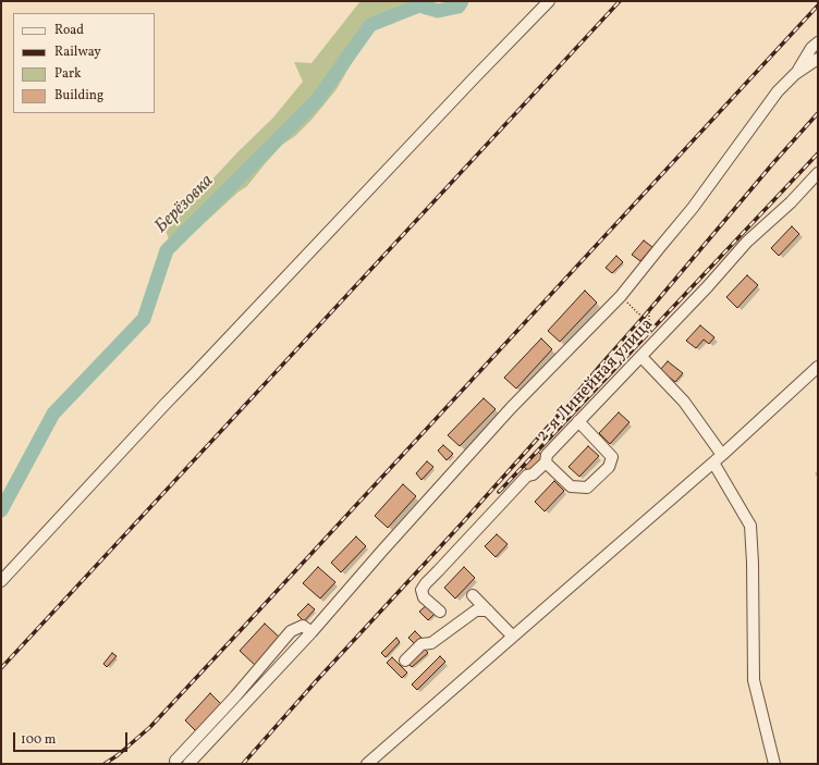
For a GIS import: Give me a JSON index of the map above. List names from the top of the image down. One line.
{"streets":{"street":["2-я Линейная улица"]},"water":["Берёзовка"],"legend":["Road","Railway","Park","Building"],"scale_bar":"100 m"}
